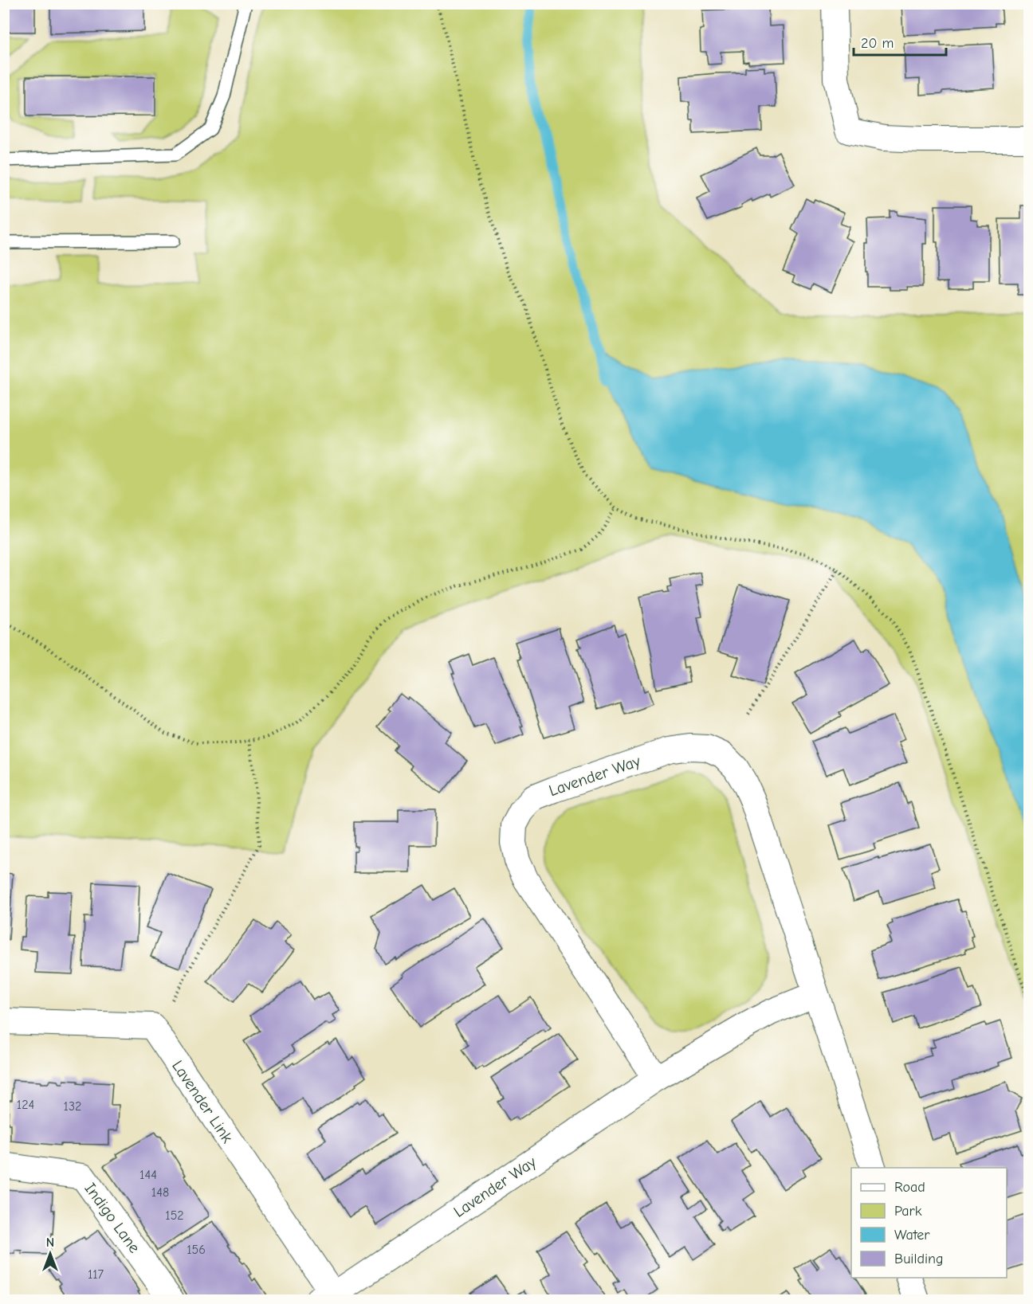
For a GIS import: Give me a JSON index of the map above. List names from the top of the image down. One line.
{"streets":{"street":["Lavender Way","Lavender Link","Indigo Lane"]},"crossings":[["Lavender Way","Lavender Link"]],"house_numbers":["124","132","144","148","152","156","117"],"legend":["Road","Park","Water","Building"],"scale_bar":"20 m","north":"top"}
